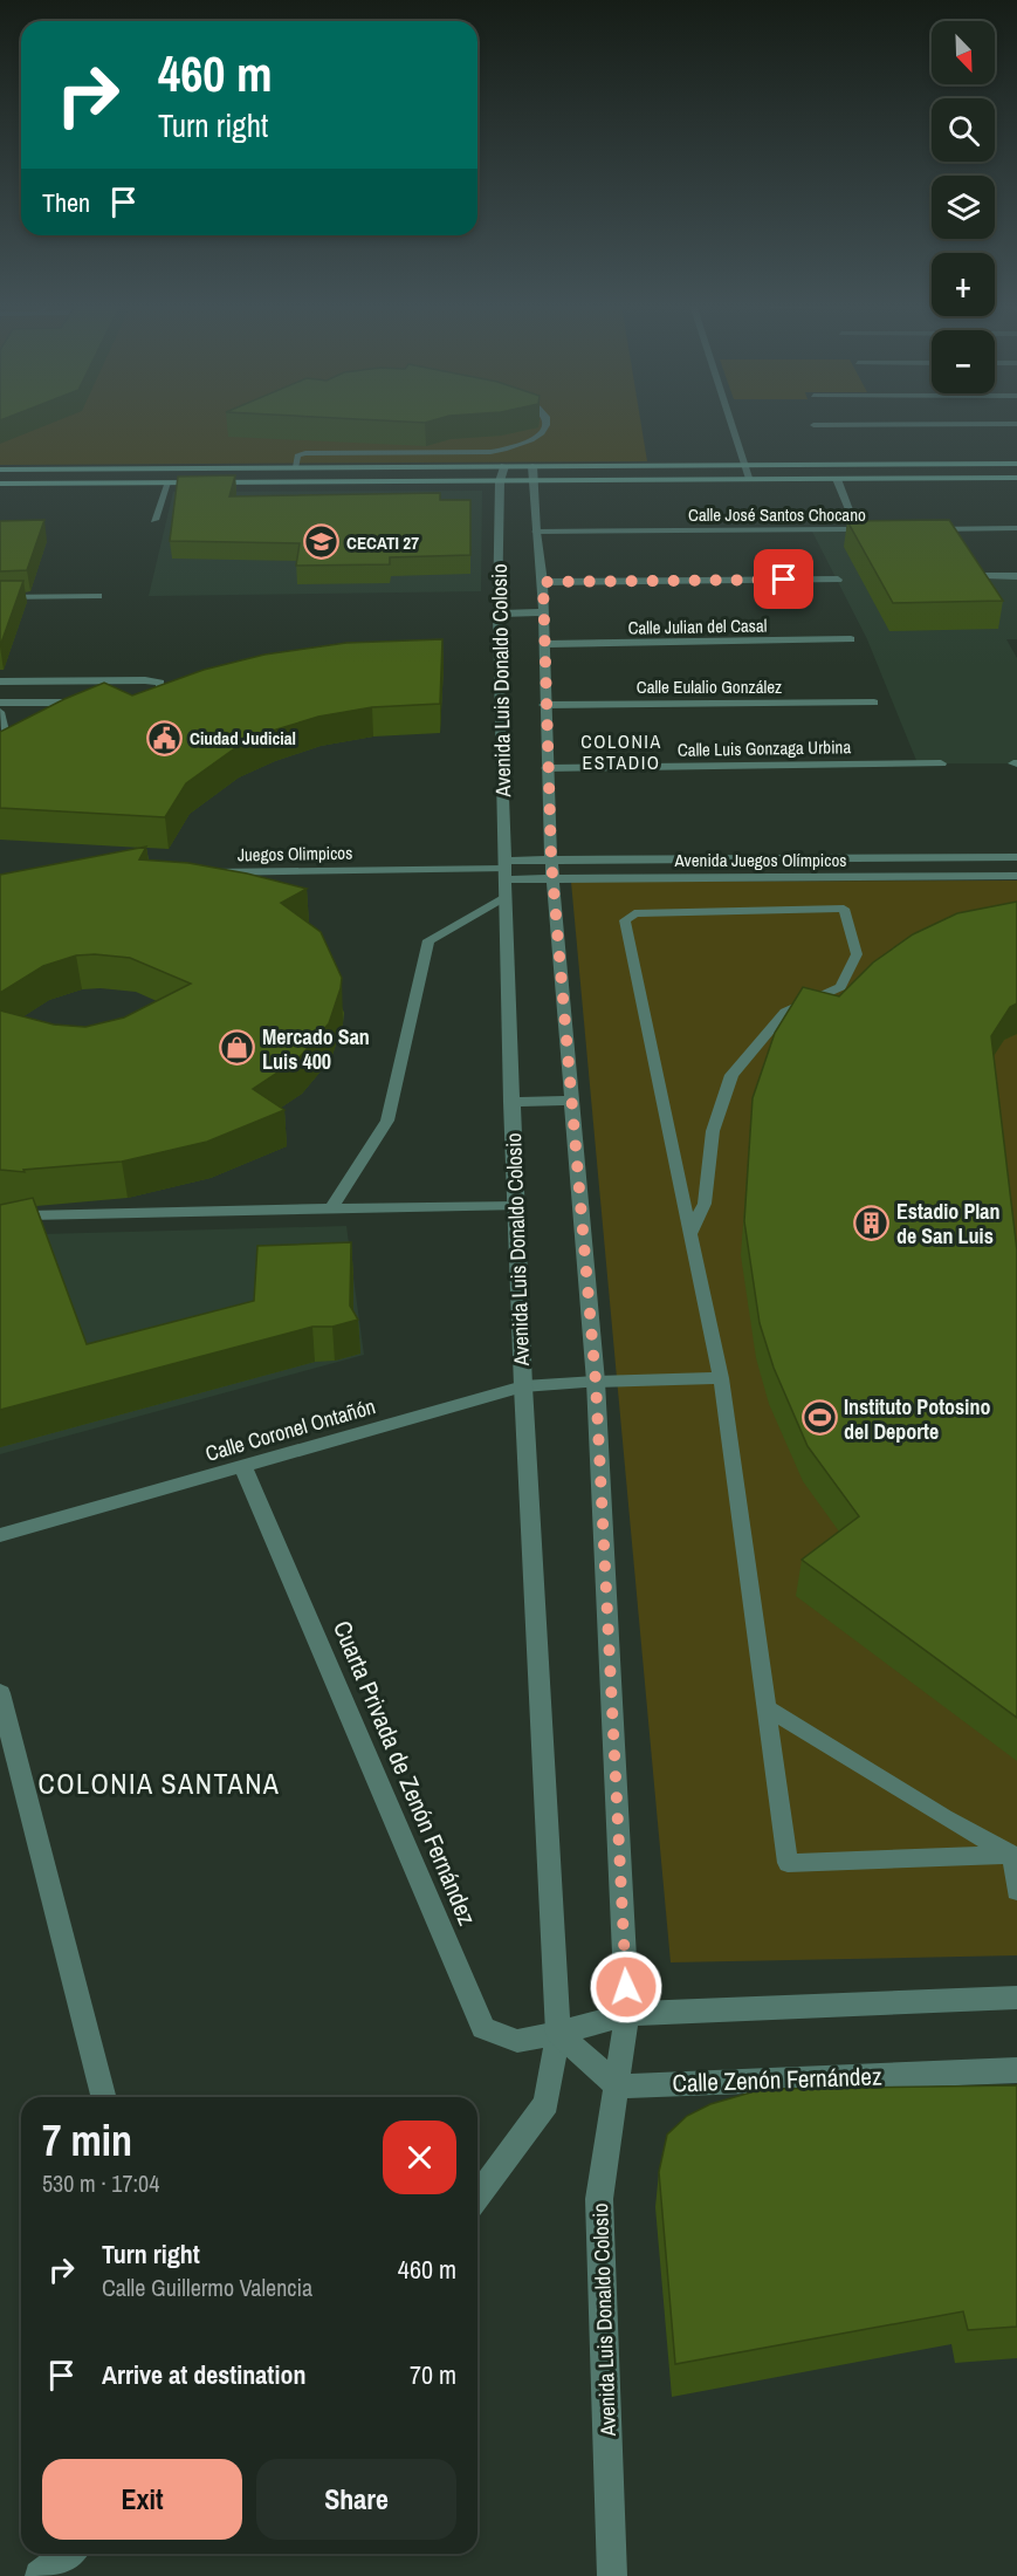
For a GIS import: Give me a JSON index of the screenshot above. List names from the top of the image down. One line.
{"streets":{"street":["Calle José Santos Chocano","Calle Julian del Casal","Avenida Luis Donaldo Colosio","Calle Eulalio González","Calle Luis Gonzaga Urbina","Juegos Olimpicos","Avenida Juegos Olímpicos","Calle Coronel Ontañón","Cuarta Privada de Zenón Fernández","Calle Zenón Fernández"]},"crossings":[["Calle José Santos Chocano","Avenida Luis Donaldo Colosio"],["Calle Julian del Casal","Avenida Luis Donaldo Colosio"],["Avenida Luis Donaldo Colosio","Calle Eulalio González"],["Avenida Luis Donaldo Colosio","Calle Luis Gonzaga Urbina"],["Avenida Luis Donaldo Colosio","Juegos Olimpicos"],["Avenida Luis Donaldo Colosio","Avenida Juegos Olímpicos"],["Avenida Luis Donaldo Colosio","Calle Coronel Ontañón"],["Avenida Luis Donaldo Colosio","Cuarta Privada de Zenón Fernández"],["Avenida Luis Donaldo Colosio","Calle Zenón Fernández"],["Juegos Olimpicos","Avenida Juegos Olímpicos"],["Calle Coronel Ontañón","Cuarta Privada de Zenón Fernández"]],"districts":["COLONIA ESTADIO","COLONIA SANTANA"],"places":{"school or university":["CECATI 27"],"public building":["Ciudad Judicial"],"shop":["Mercado San Luis 400"],"building":["Estadio Plan de San Luis"],"sports":["Instituto Potosino del Deporte"]},"north":"bottom right","page":{"map_buttons":["+","−"],"turn":["460 m","Turn right"],"then":"Then","heading":["7 min","530 m · 17:04"],"list":[{"name":"Turn right","note":"Calle Guillermo Valencia","value":"460 m"},{"name":"Arrive at destination","value":"70 m"}],"buttons":["Exit","Share"]}}
